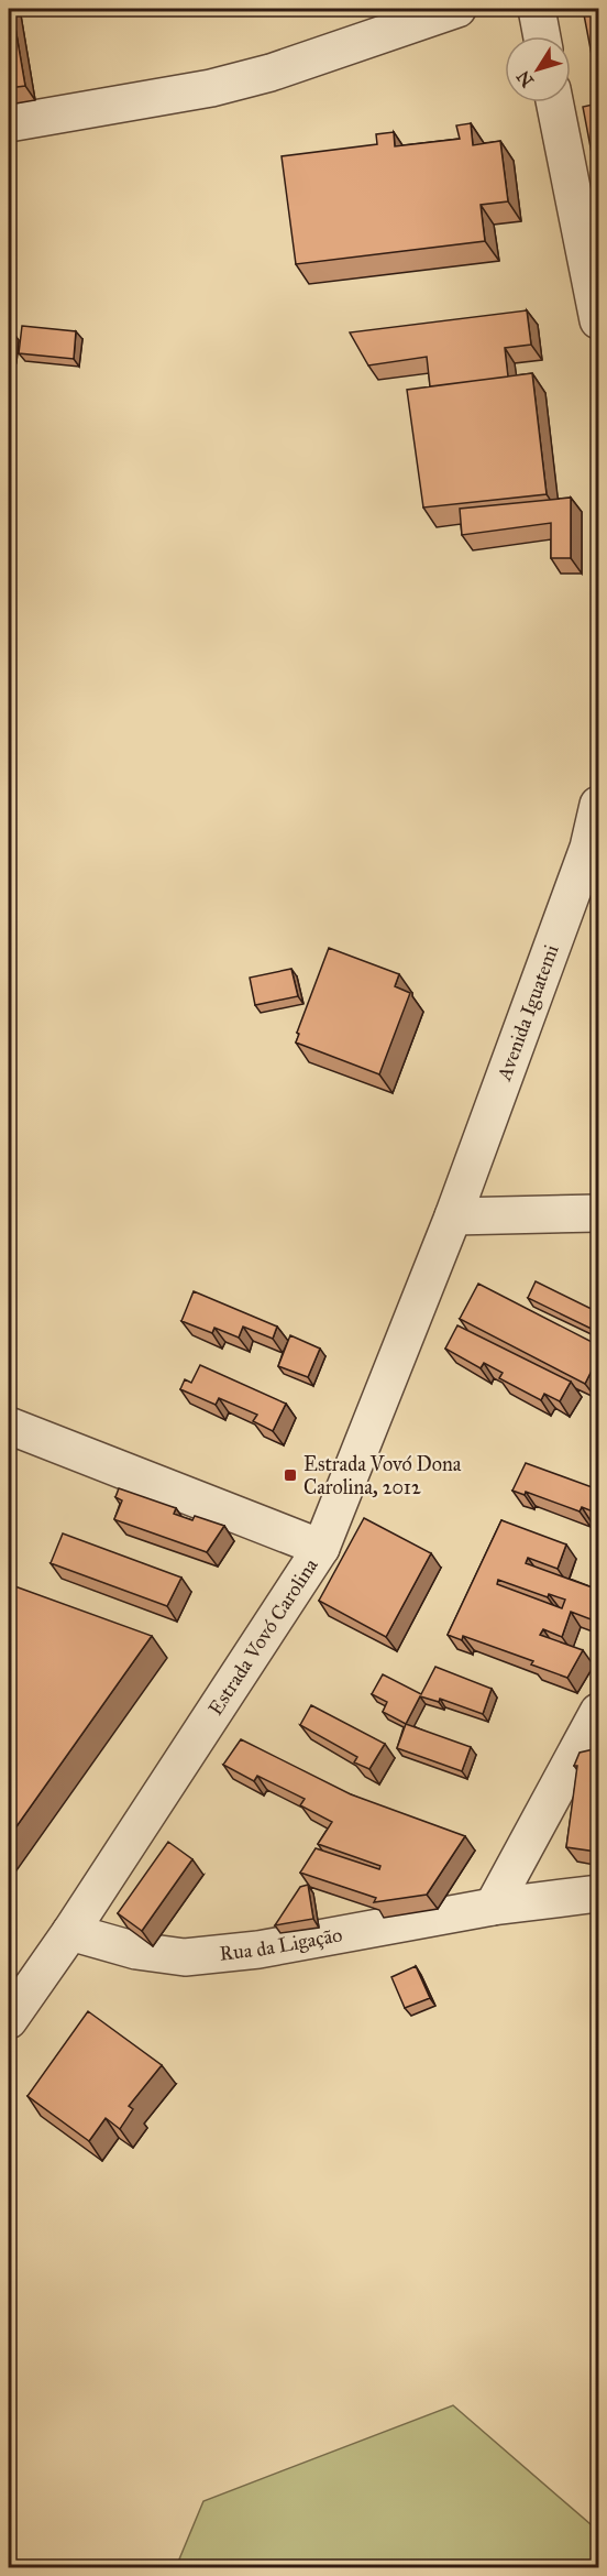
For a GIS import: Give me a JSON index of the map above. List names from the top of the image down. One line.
{"streets":{"street":["Avenida Iguatemi","Estrada Vovó Carolina","Rua da Ligação"]},"crossings":[["Avenida Iguatemi","Estrada Vovó Carolina"],["Estrada Vovó Carolina","Rua da Ligação"]],"places":{"transit":["Estrada Vovó Dona Carolina, 2012"]},"north":"bottom left"}
